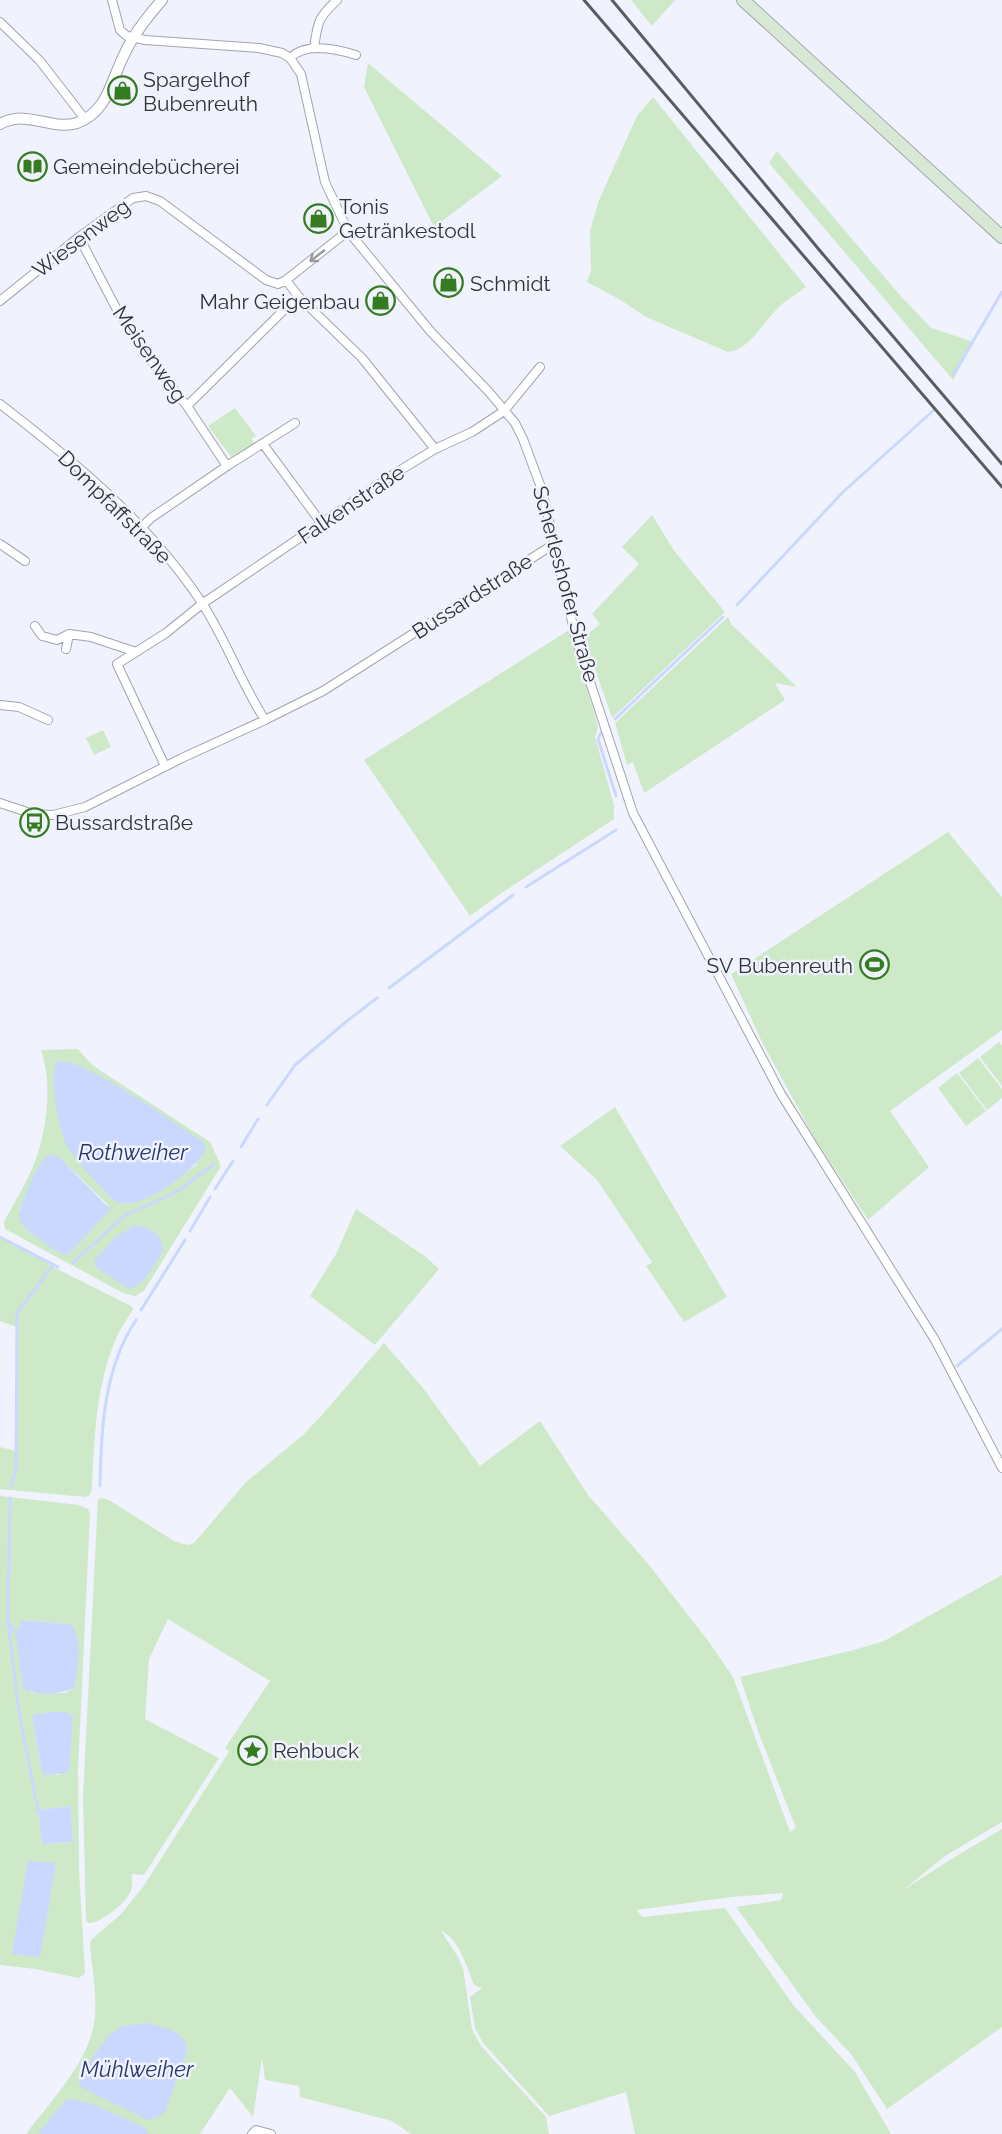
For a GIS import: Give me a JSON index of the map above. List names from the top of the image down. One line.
{"streets":{"street":["Wiesenweg","Meisenweg","Falkenstraße","Dompfaffstraße","Scherleshofer Straße","Bussardstraße"]},"crossings":[["Wiesenweg","Meisenweg"],["Falkenstraße","Dompfaffstraße"],["Falkenstraße","Scherleshofer Straße"],["Falkenstraße","Bussardstraße"],["Dompfaffstraße","Bussardstraße"],["Scherleshofer Straße","Bussardstraße"]],"water":["Rothweiher","Mühlweiher"],"places":{"shop":["Spargelhof Bubenreuth","Tonis Getränkestodl","Schmidt","Mahr Geigenbau"],"library":["Gemeindebücherei"],"bus stop":["Bussardstraße"],"sports":["SV Bubenreuth"],"place":["Rehbuck"]}}
